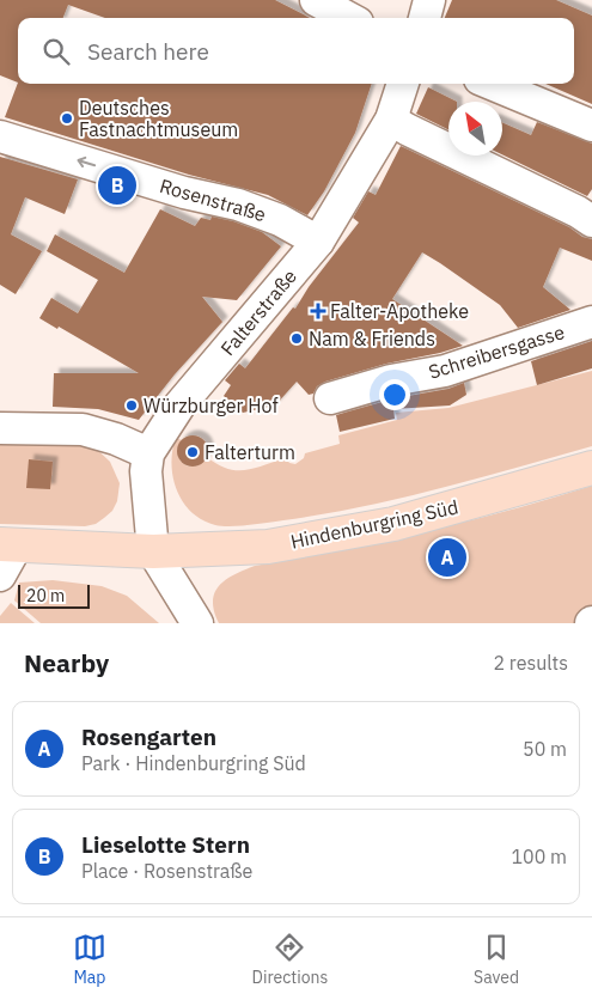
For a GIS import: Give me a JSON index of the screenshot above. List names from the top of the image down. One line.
{"streets":{"main road":["Hindenburgring Süd"],"street":["Rosenstraße","Falterstraße","Schreibersgasse"]},"crossings":[["Rosenstraße","Falterstraße"]],"places":{"other":["Deutsches Fastnachtmuseum","Nam & Friends","Würzburger Hof","Falterturm"],"health":["Falter-Apotheke"]},"scale_bar":"20 m","north":"top left","page":{"search":"Search here","pins":["B","A"],"scale":"20 m","heading":["Nearby","2 results"],"list":[{"mark":"A","name":"Rosengarten","note":"Park · Hindenburgring Süd","value":"50 m"},{"mark":"B","name":"Lieselotte Stern","note":"Place · Rosenstraße","value":"100 m"}],"nav":["Map","Directions","Saved"]}}
